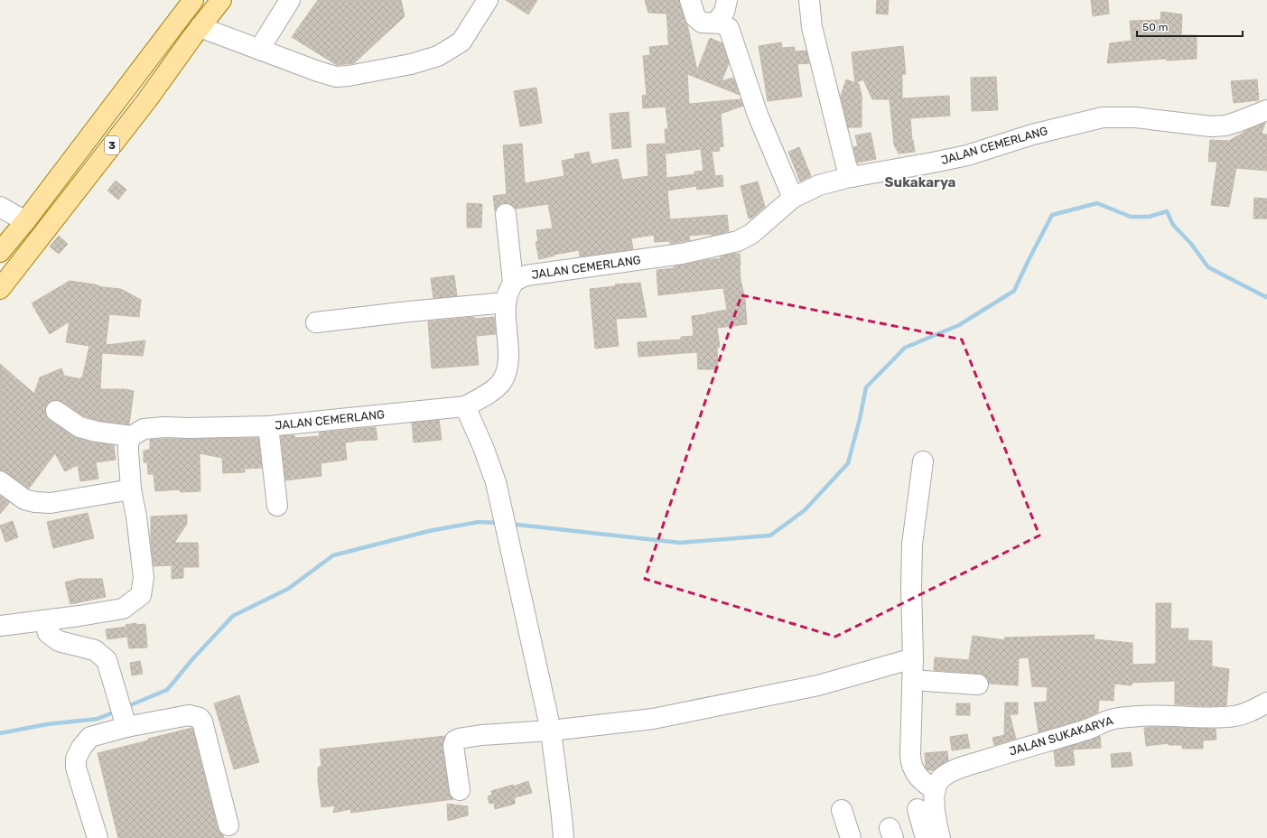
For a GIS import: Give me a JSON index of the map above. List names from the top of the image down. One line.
{"streets":{"main road":["3"],"street":["JALAN CEMERLANG","JALAN SUKAKARYA"]},"districts":["Sukakarya"],"scale_bar":"50 m"}
